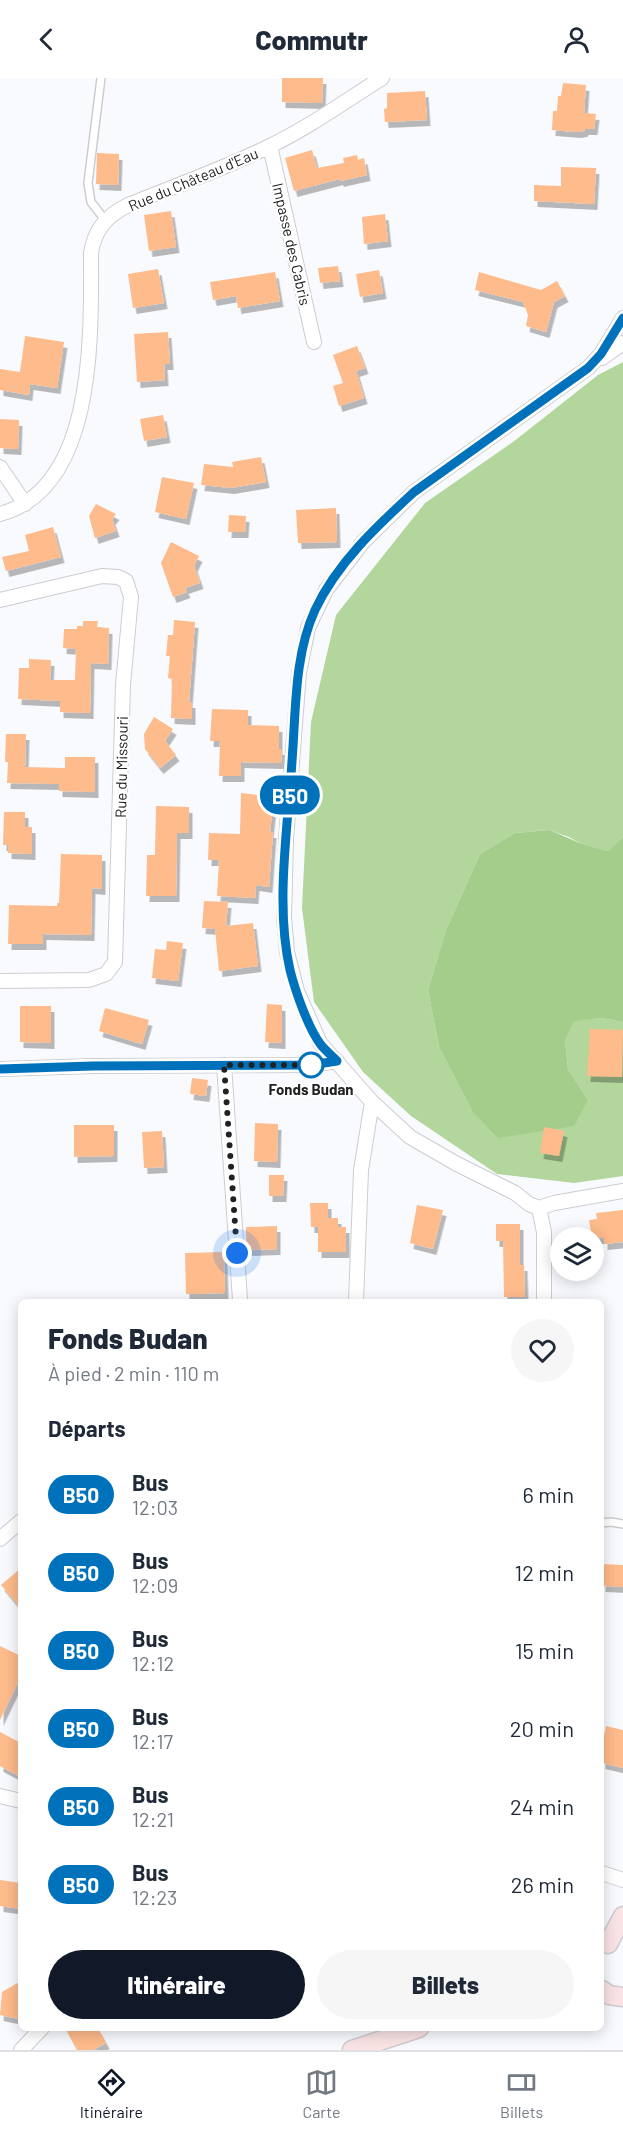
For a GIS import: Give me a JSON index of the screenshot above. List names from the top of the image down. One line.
{"streets":{"street":["Rue du Château d'Eau","Impasse des Cabris","Rue du Missouri"]},"crossings":[["Rue du Château d'Eau","Impasse des Cabris"]],"places":["Fonds Budan"],"lines":["bus line B50"],"page":{"header":"Commutr","on_map":"B50","heading":[["Fonds Budan","À pied · 2 min · 110 m"],"Départs"],"list":[{"mark":"B50","name":"Bus","note":"12:03","value":"6 min"},{"mark":"B50","name":"Bus","note":"12:09","value":"12 min"},{"mark":"B50","name":"Bus","note":"12:12","value":"15 min"},{"mark":"B50","name":"Bus","note":"12:17","value":"20 min"},{"mark":"B50","name":"Bus","note":"12:21","value":"24 min"},{"mark":"B50","name":"Bus","note":"12:23","value":"26 min"}],"buttons":["Itinéraire","Billets"],"tabs":["Itinéraire","Carte","Billets"]}}
